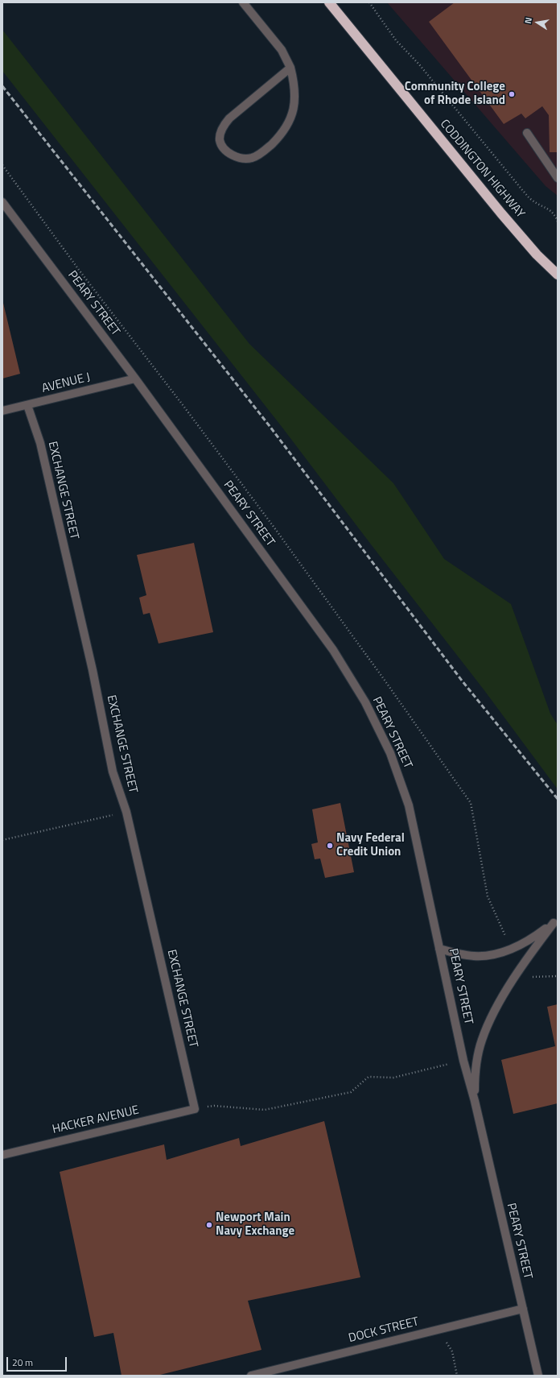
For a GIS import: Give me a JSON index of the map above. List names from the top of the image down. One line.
{"streets":{"highway":["CODDINGTON HIGHWAY"],"street":["PEARY STREET","AVENUE J","EXCHANGE STREET","HACKER AVENUE","DOCK STREET"]},"crossings":[["PEARY STREET","AVENUE J"],["PEARY STREET","DOCK STREET"],["AVENUE J","EXCHANGE STREET"],["EXCHANGE STREET","HACKER AVENUE"]],"places":["Community College of Rhode Island","Navy Federal Credit Union","Newport Main Navy Exchange"],"scale_bar":"20 m","north":"left"}
